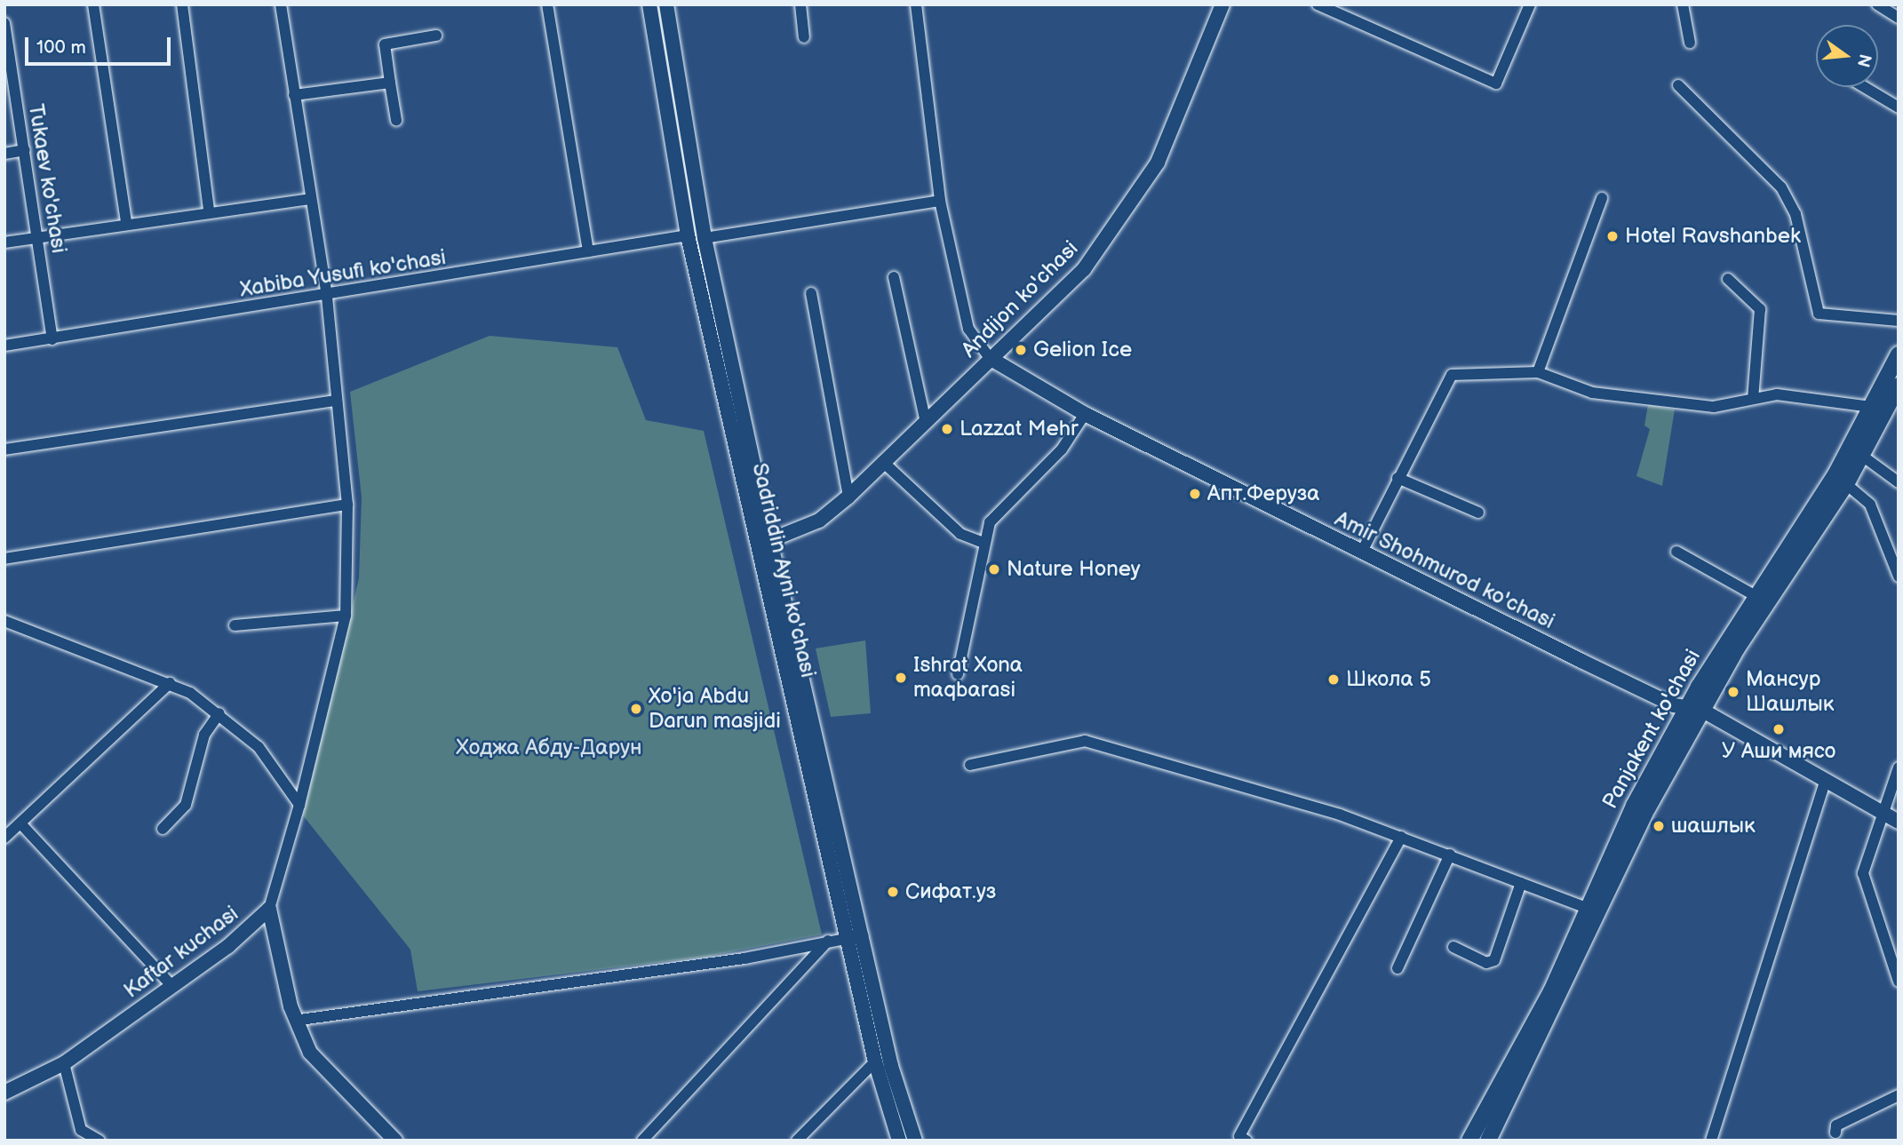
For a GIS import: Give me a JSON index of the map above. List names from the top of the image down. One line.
{"streets":{"main road":["Panjakent ko'chasi"],"street":["Tukaev ko'chasi","Xabiba Yusufi ko'chasi","Andijon ko'chasi","Sadriddin Ayni ko'chasi","Amir Shohmurod ko'chasi","Kaftar kuchasi"]},"crossings":[["Tukaev ko'chasi","Xabiba Yusufi ko'chasi"],["Xabiba Yusufi ko'chasi","Sadriddin Ayni ko'chasi"],["Xabiba Yusufi ko'chasi","Kaftar kuchasi"],["Andijon ko'chasi","Sadriddin Ayni ko'chasi"],["Andijon ko'chasi","Amir Shohmurod ko'chasi"],["Amir Shohmurod ko'chasi","Panjakent ko'chasi"]],"parks":["Ходжа Абду-Дарун"],"places":["Hotel Ravshanbek","Gelion Ice","Lazzat Mehr","Апт.Феруза","Nature Honey","Ishrat Хоnа mаqbаrasi","Школа 5","Мансур Шашлык","Xo'ja Abdu Darun masjidi","У Аши мясо","шашлык","Сифат.уз"],"scale_bar":"100 m","north":"right"}
